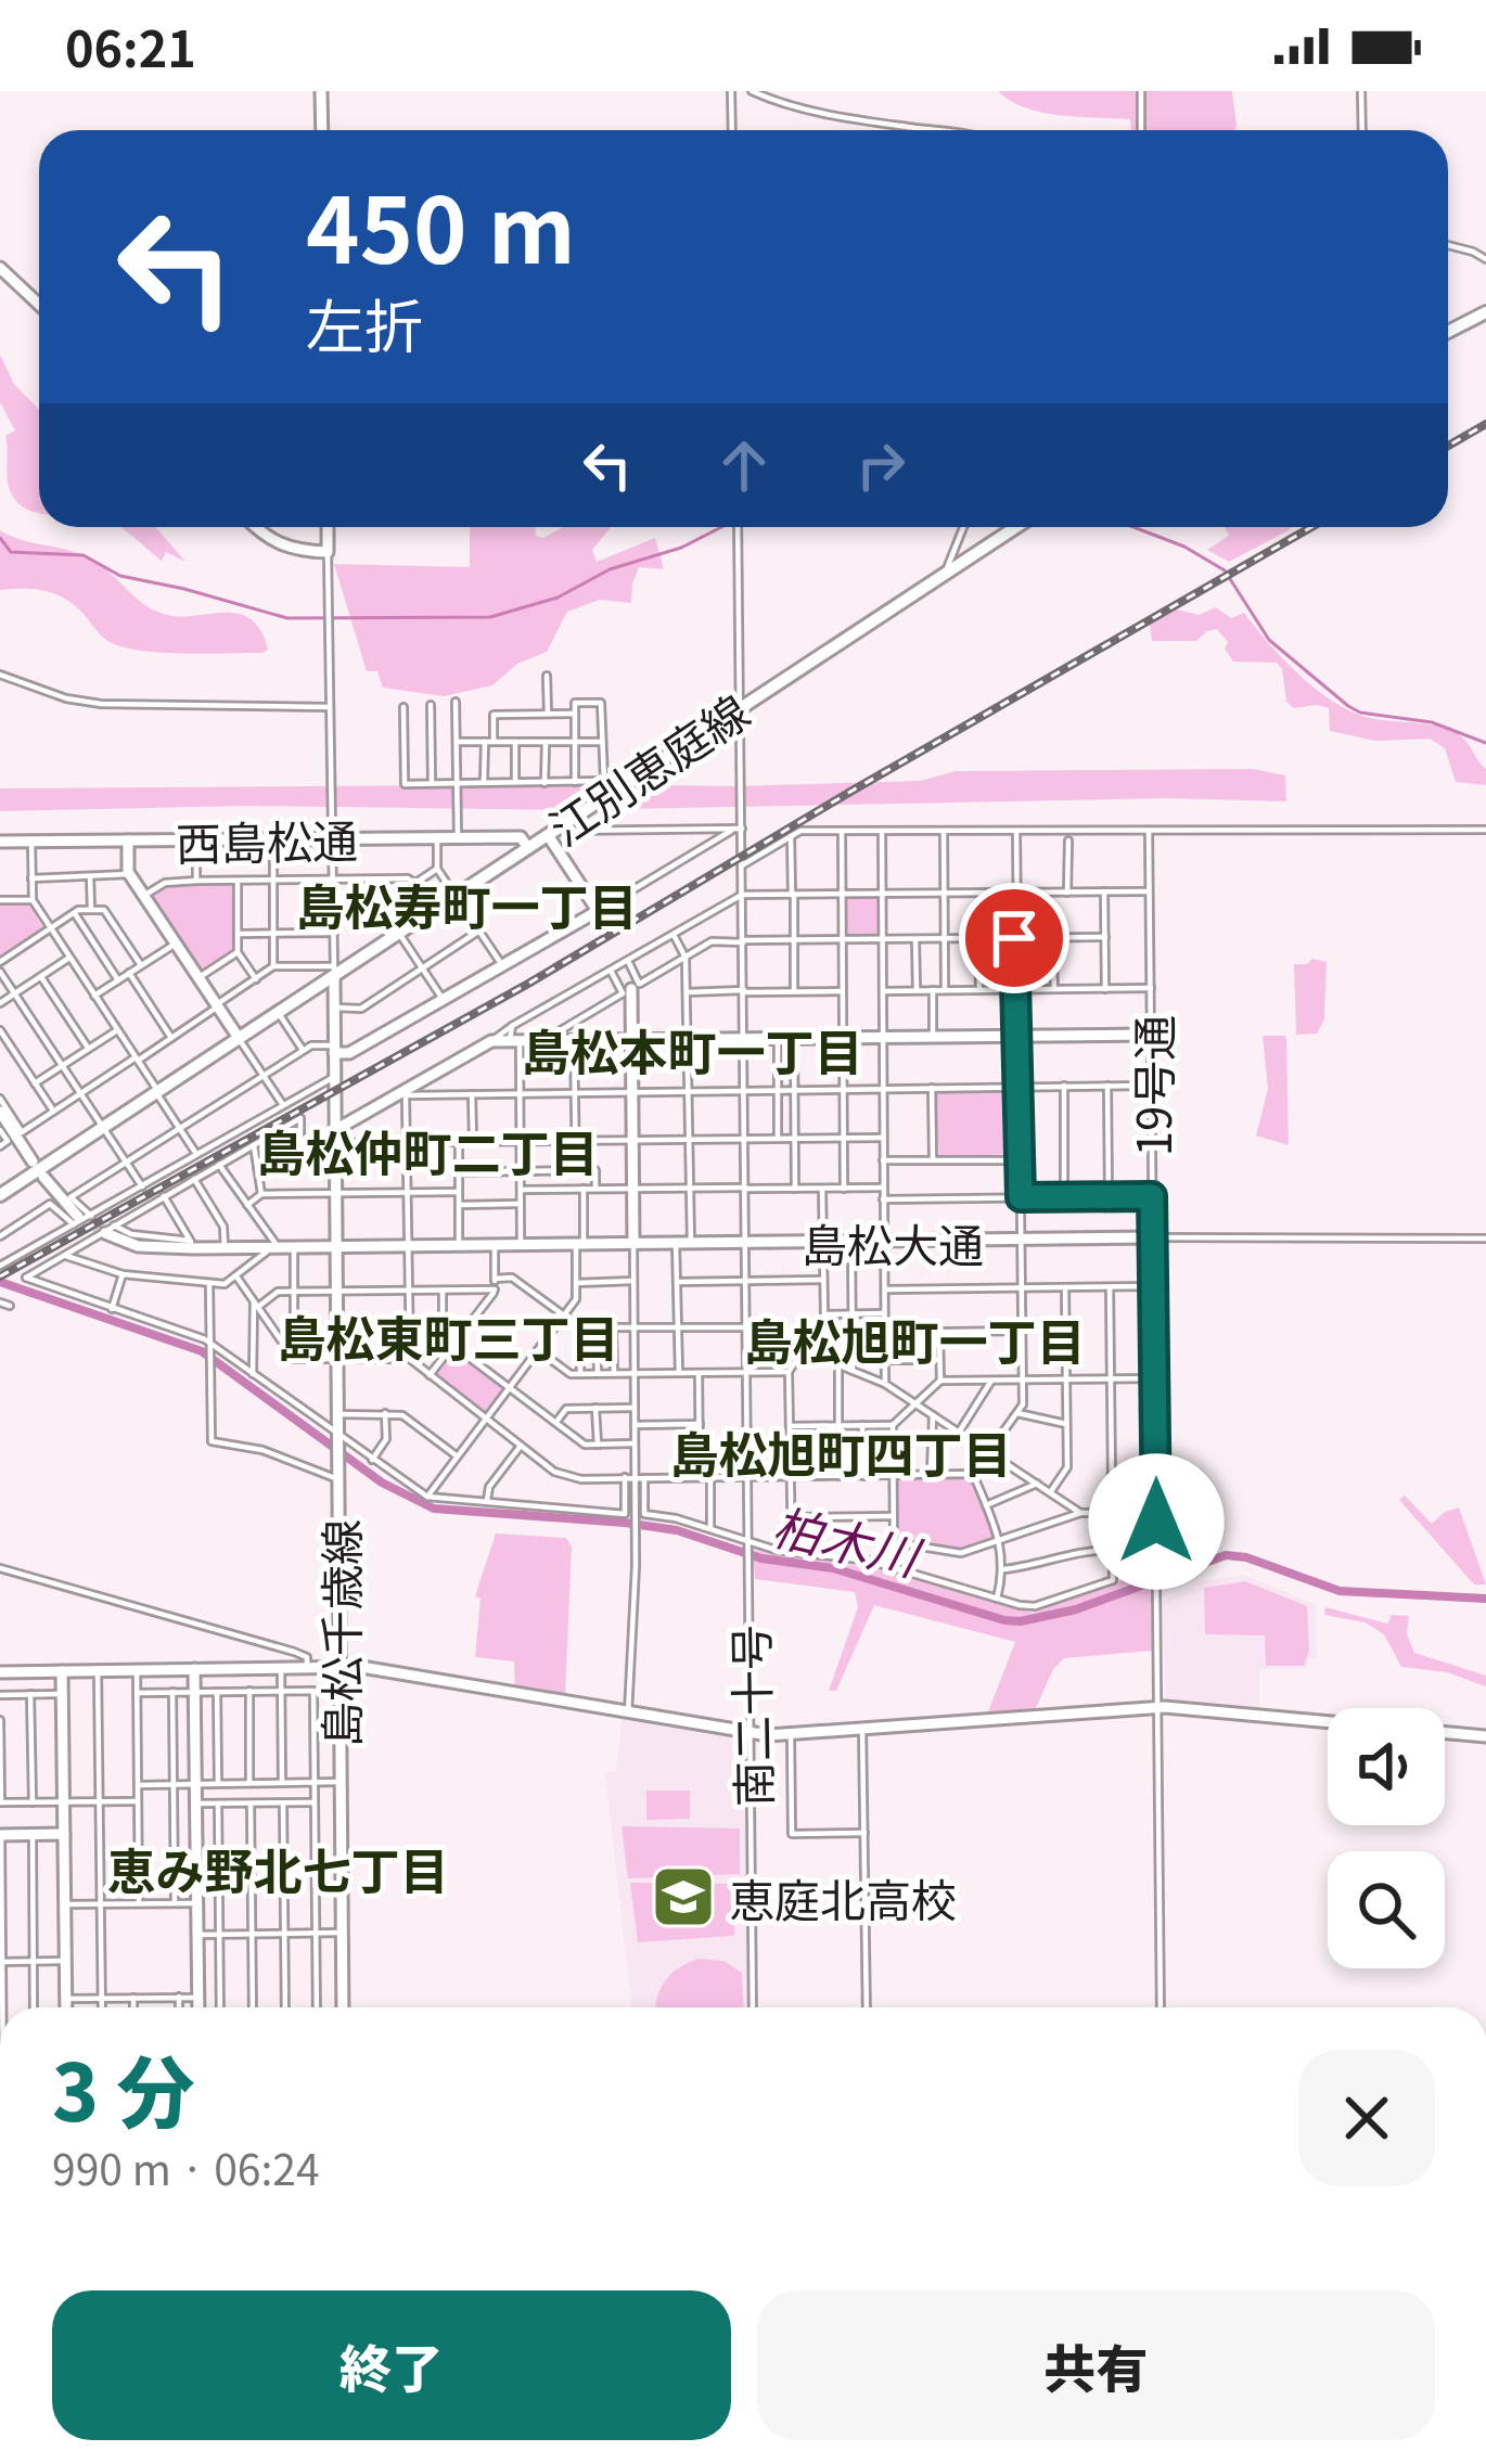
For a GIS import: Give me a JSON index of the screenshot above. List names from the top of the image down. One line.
{"streets":{"main road":["江別恵庭線"],"street":["西島松通","19号通","島松大通","島松千歳線","南二十号"]},"crossings":[["江別恵庭線","西島松通"],["江別恵庭線","島松千歳線"],["江別恵庭線","南二十号"],["19号通","島松大通"],["島松大通","島松千歳線"],["島松大通","南二十号"]],"districts":["島松寿町一丁目","島松本町一丁目","島松仲町二丁目","島松東町三丁目","島松旭町一丁目","島松旭町四丁目","恵み野北七丁目"],"water":["柏木川"],"places":{"school or university":["恵庭北高校"]},"page":{"status":"06:21","turn":["450 m","左折"],"heading":["3 分","990 m · 06:24"],"buttons":["終了","共有"]}}
